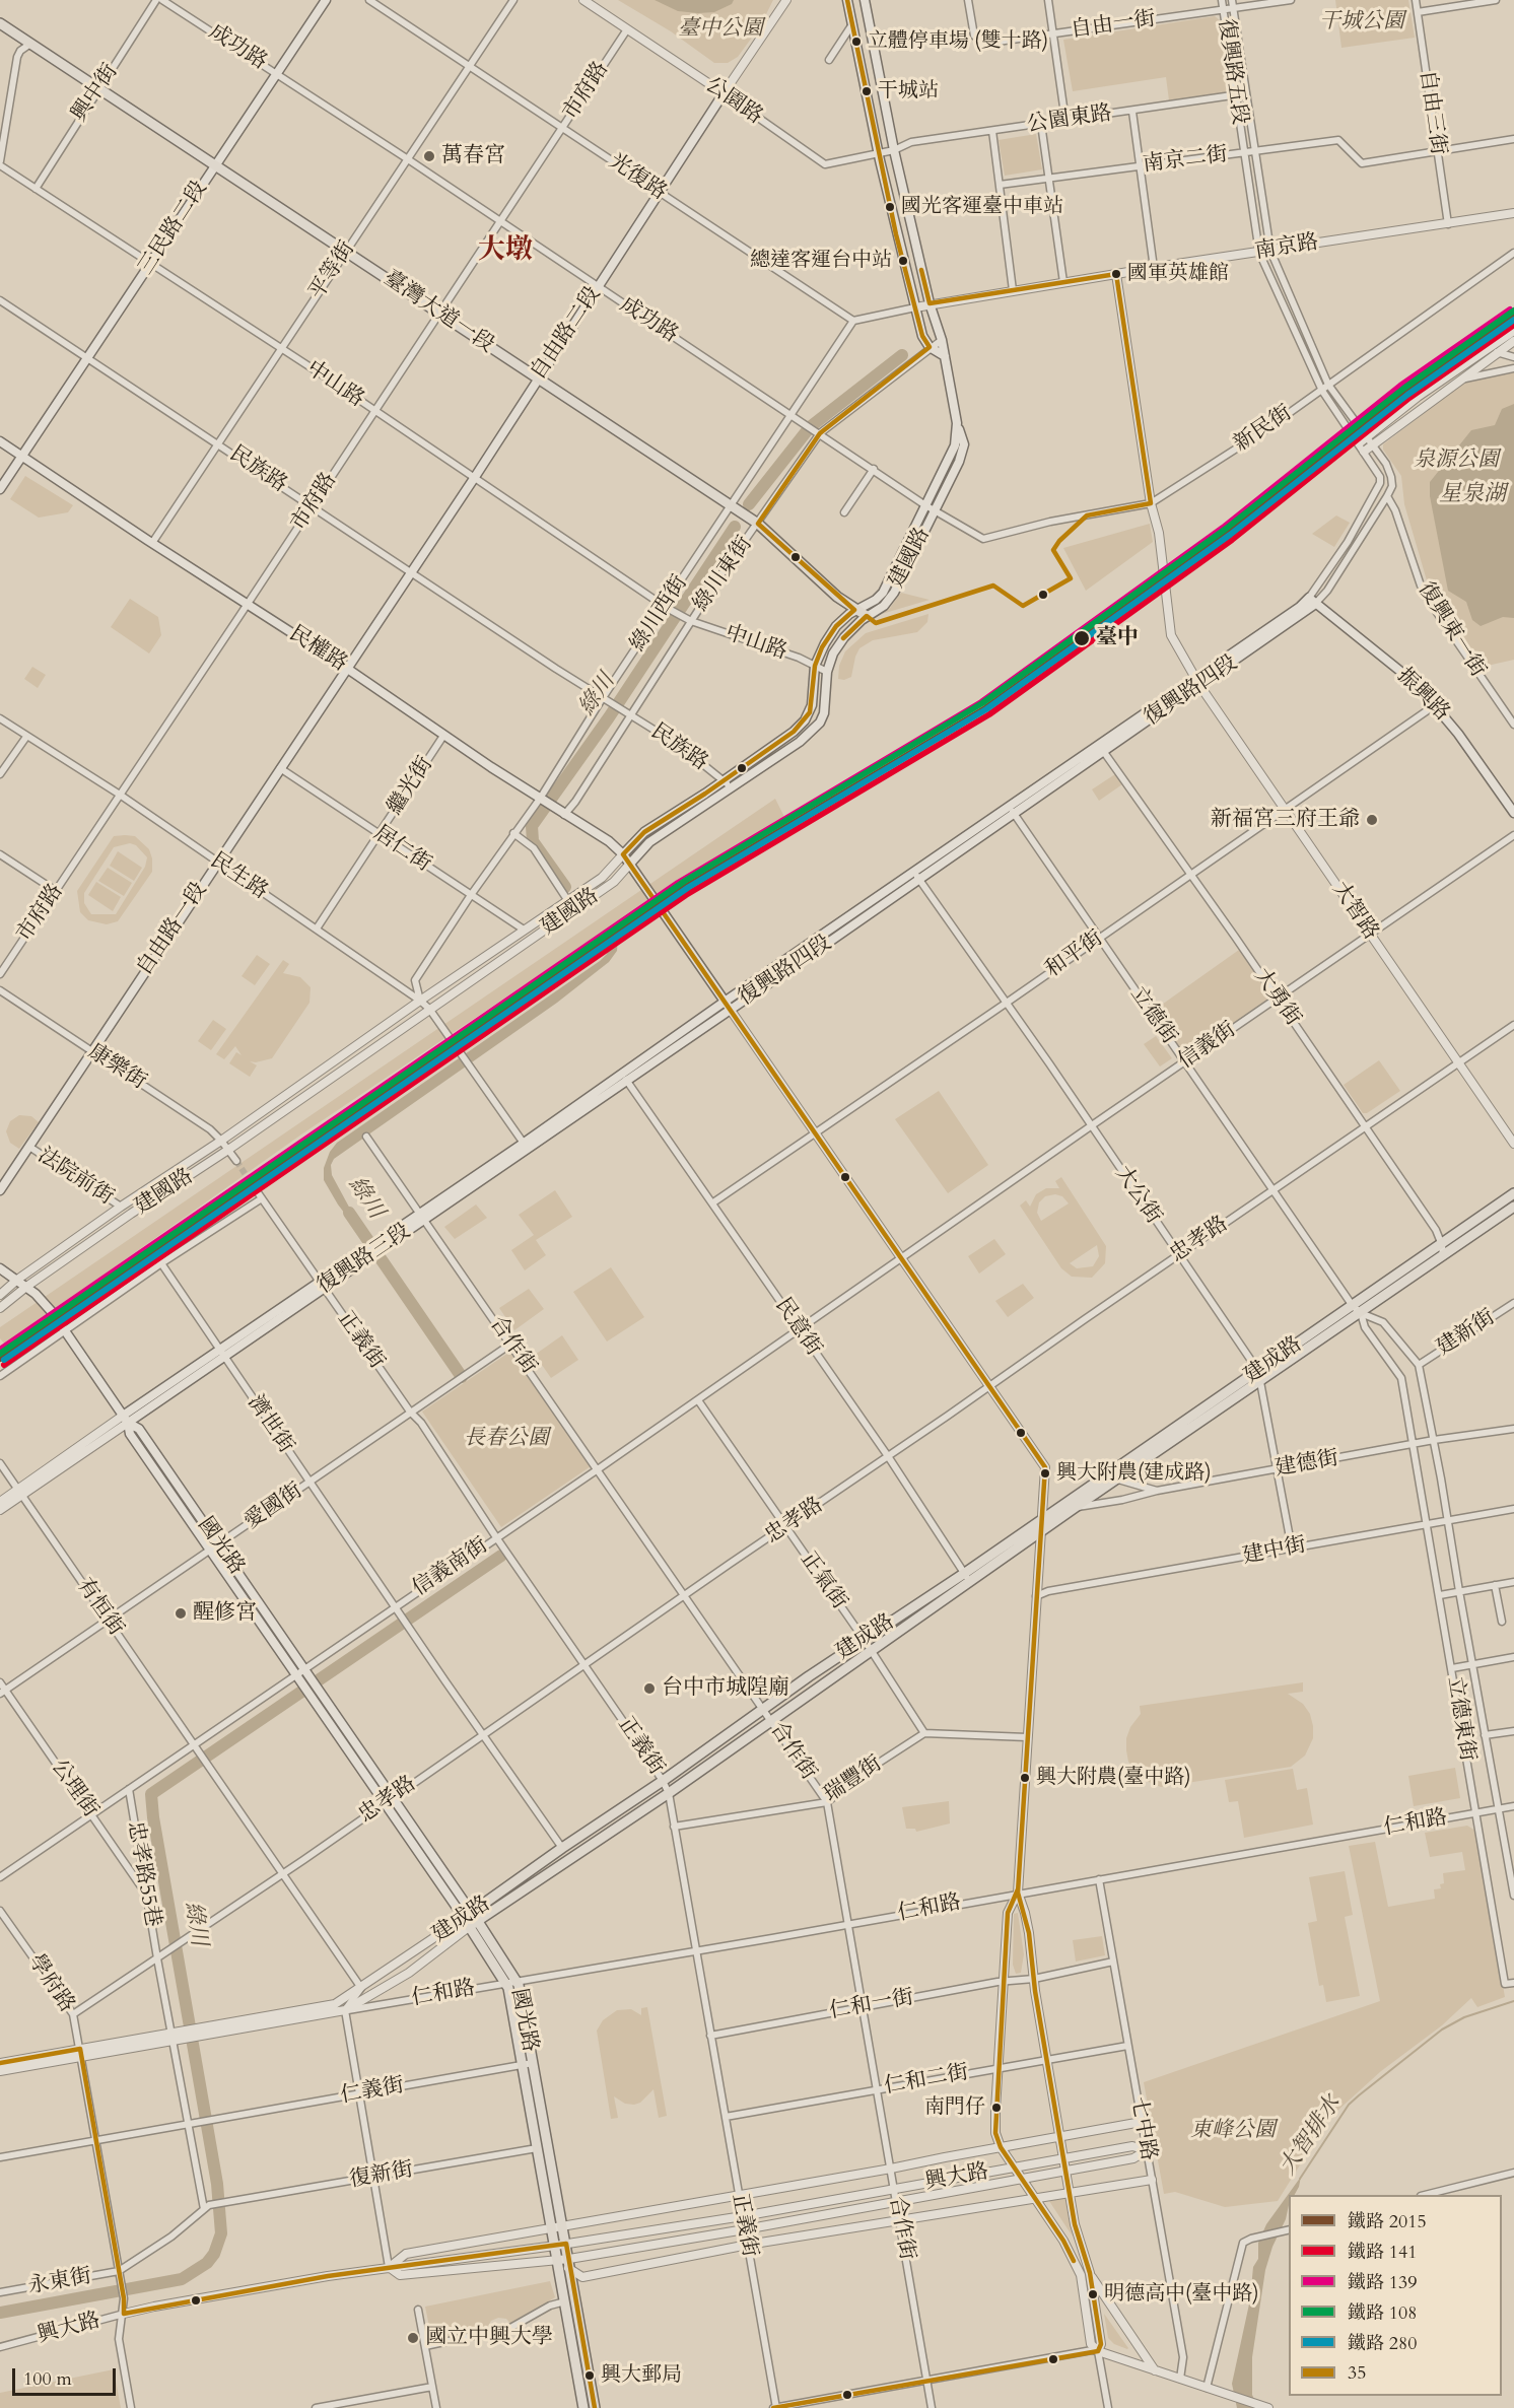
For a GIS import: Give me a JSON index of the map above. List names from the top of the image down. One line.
{"streets":{"main road":["三民路二段","臺灣大道一段","自由路二段","建國路","民權路","復興路四段","振興路","自由路一段","復興路三段","建成路","國光路"],"street":["自由一街","成功路","復興路五段","市府路","興中街","公園路","自由三街","公園東路","南京二街","光復路","南京路","平等街","中山路","新民街","民族路","綠川東街","綠川西街","復興東一街","繼光街","居仁街","民生路","大智路","和平街","大勇街","立德街","信義街","康樂街","法院前街","大公街","忠孝路","民意街","建新街","正義街","合作街","濟世街","建德街","愛國街","建中街","信義南街","正氣街","有恒街","立德東街","瑞豐街","公理街","仁和路","忠孝路55巷","學府路","仁和一街","仁和二街","仁義街","七中路","復新街","興大路","永東街"]},"crossings":[["自由一街","復興路五段"],["成功路","市府路"],["成功路","三民路二段"],["成功路","平等街"],["成功路","自由路二段"],["成功路","新民街"],["成功路","建國路"],["成功路","綠川東街"],["成功路","綠川西街"],["復興路五段","公園東路"],["復興路五段","南京二街"],["復興路五段","南京路"],["復興路五段","復興路四段"],["市府路","公園路"],["市府路","光復路"],["市府路","臺灣大道一段"],["市府路","中山路"],["市府路","民族路"],["市府路","民權路"],["市府路","民生路"],["興中街","臺灣大道一段"],["興中街","中山路"],["公園路","公園東路"],["公園路","自由路二段"],["公園路","建國路"],["自由三街","南京二街"],["自由三街","南京路"],["公園東路","建國路"],["光復路","平等街"],["光復路","自由路二段"],["光復路","綠川西街"],["三民路二段","臺灣大道一段"],["三民路二段","中山路"],["三民路二段","民族路"],["三民路二段","民權路"],["南京路","建國路"],["南京路","復興路四段"],["南京路","大智路"],["平等街","臺灣大道一段"],["平等街","中山路"],["平等街","民族路"],["平等街","民權路"],["臺灣大道一段","自由路二段"],["臺灣大道一段","建國路"],["臺灣大道一段","綠川東街"],["臺灣大道一段","綠川西街"],["自由路二段","中山路"],["自由路二段","民族路"],["自由路二段","民權路"],["自由路二段","自由路一段"],["中山路","建國路"],["中山路","綠川東街"],["中山路","綠川西街"],["新民街","復興路四段"],["新民街","大智路"],["民族路","建國路"],["民族路","綠川東街"],["民族路","綠川西街"],["建國路","綠川東街"],["建國路","綠川西街"],["建國路","民權路"],["建國路","居仁街"],["建國路","民生路"],["建國路","康樂街"],["建國路","法院前街"],["建國路","國光路"],["綠川東街","民權路"],["綠川西街","民權路"],["綠川西街","居仁街"],["綠川西街","民生路"],["復興東一街","復興路四段"],["民權路","復興路四段"],["民權路","繼光街"],["民權路","自由路一段"],["民權路","復興路三段"],["復興路四段","振興路"],["復興路四段","大智路"],["復興路四段","大勇街"],["復興路四段","立德街"],["復興路四段","大公街"],["復興路四段","復興路三段"],["振興路","和平街"],["繼光街","居仁街"],["繼光街","民生路"],["居仁街","自由路一段"],["民生路","自由路一段"],["民生路","復興路三段"],["大智路","和平街"],["大智路","信義街"],["大智路","忠孝路"],["自由路一段","康樂街"],["自由路一段","法院前街"],["和平街","大勇街"],["和平街","立德街"],["和平街","大公街"],["和平街","民意街"],["大勇街","信義街"],["大勇街","忠孝路"],["大勇街","建成路"],["立德街","信義街"],["立德街","忠孝路"],["立德街","建新街"],["立德街","建成路"],["立德街","建德街"],["立德街","立德東街"],["信義街","大公街"],["信義街","信義南街"],["大公街","忠孝路"],["大公街","建成路"],["大公街","建德街"],["大公街","建中街"],["忠孝路","民意街"],["忠孝路","正義街"],["忠孝路","合作街"],["忠孝路","濟世街"],["忠孝路","國光路"],["忠孝路","正氣街"],["忠孝路","有恒街"],["忠孝路","忠孝路55巷"],["忠孝路","學府路"],["復興路三段","民意街"],["復興路三段","正義街"],["復興路三段","合作街"],["復興路三段","濟世街"],["復興路三段","國光路"],["復興路三段","有恒街"],["民意街","建成路"],["民意街","信義南街"],["正義街","建成路"],["正義街","愛國街"],["正義街","信義南街"],["正義街","瑞豐街"],["正義街","仁和路"],["正義街","仁和一街"],["正義街","仁和二街"],["正義街","興大路"],["合作街","建成路"],["合作街","愛國街"],["合作街","信義南街"],["合作街","瑞豐街"],["合作街","仁和路"],["合作街","仁和一街"],["合作街","仁和二街"],["合作街","興大路"],["建成路","建德街"],["建成路","國光路"],["建成路","正氣街"],["建成路","仁和路"],["建成路","忠孝路55巷"],["濟世街","愛國街"],["濟世街","信義南街"],["建德街","立德東街"],["愛國街","國光路"],["愛國街","有恒街"],["愛國街","公理街"],["國光路","信義南街"],["國光路","仁和路"],["國光路","仁義街"],["國光路","復新街"],["國光路","興大路"],["建中街","立德東街"],["信義南街","正氣街"],["信義南街","有恒街"],["信義南街","公理街"],["信義南街","忠孝路55巷"],["正氣街","瑞豐街"],["立德東街","仁和路"],["公理街","忠孝路55巷"],["仁和路","七中路"],["忠孝路55巷","仁義街"],["忠孝路55巷","復新街"],["學府路","興大路"],["學府路","永東街"],["仁和一街","七中路"],["仁和二街","七中路"],["七中路","興大路"]],"districts":["大墩"],"water":["星泉湖","綠川","大智排水"],"parks":["干城公園","臺中公園","泉源公園","長春公園","東峰公園"],"places":["立體停車場 (雙十路)","干城站","萬春宮","國光客運臺中車站","總達客運台中站","國軍英雄館","臺中","新福宮三府王爺","興大附農(建成路)","醒修宮","台中市城隍廟","興大附農(臺中路)","南門仔","明德高中(臺中路)","國立中興大學","興大郵局"],"lines":["transit line 35","rail line 139","rail line 108","rail line 2015","rail line 280","rail line 141"],"legend":["鐵路 2015","鐵路 141","鐵路 139","鐵路 108","鐵路 280","35"],"scale_bar":"100 m"}
